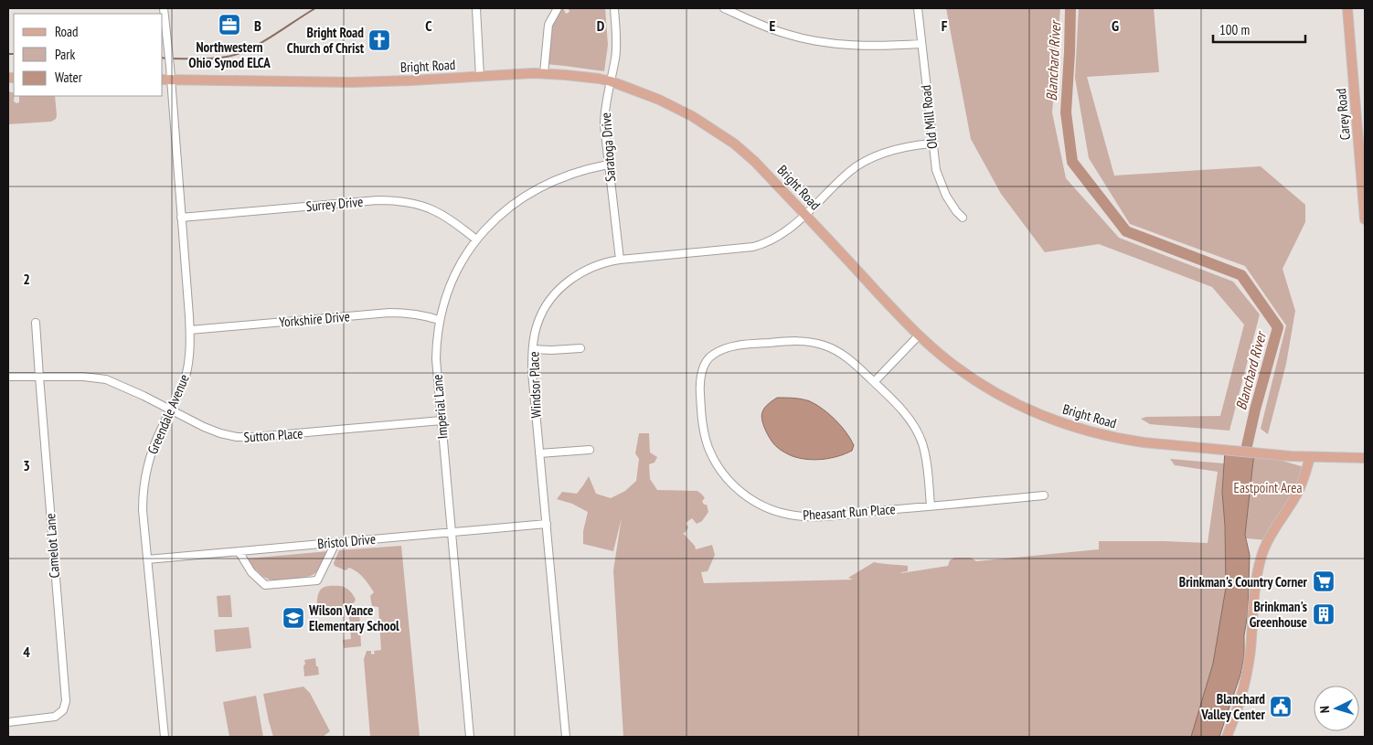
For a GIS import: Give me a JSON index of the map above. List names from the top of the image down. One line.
{"streets":{"main road":["Bright Road","Carey Road"],"street":["Old Mill Road","Saratoga Drive","Surrey Drive","Yorkshire Drive","Windsor Place","Imperial Lane","Greendale Avenue","Sutton Place","Pheasant Run Place","Bristol Drive","Camelot Lane"]},"crossings":[["Bright Road","Saratoga Drive"],["Bright Road","Windsor Place"],["Bright Road","Greendale Avenue"],["Old Mill Road","Windsor Place"],["Saratoga Drive","Windsor Place"],["Saratoga Drive","Imperial Lane"],["Surrey Drive","Imperial Lane"],["Surrey Drive","Greendale Avenue"],["Yorkshire Drive","Imperial Lane"],["Yorkshire Drive","Greendale Avenue"],["Windsor Place","Bristol Drive"],["Imperial Lane","Sutton Place"],["Imperial Lane","Bristol Drive"],["Greendale Avenue","Sutton Place"],["Greendale Avenue","Bristol Drive"],["Sutton Place","Camelot Lane"]],"water":["Blanchard River"],"parks":["Eastpoint Area"],"places":{"office":["Northwestern Ohio Synod ELCA"],"church":["Bright Road Church of Christ"],"supermarket":["Brinkman's Country Corner"],"building":["Brinkman's Greenhouse"],"school or university":["Wilson Vance Elementary School"],"public building":["Blanchard Valley Center"]},"legend":["Road","Park","Water"],"scale_bar":"100 m","north":"left","grid":{"columns":["B","C","D","E","F","G"],"rows":["2","3","4"]}}
